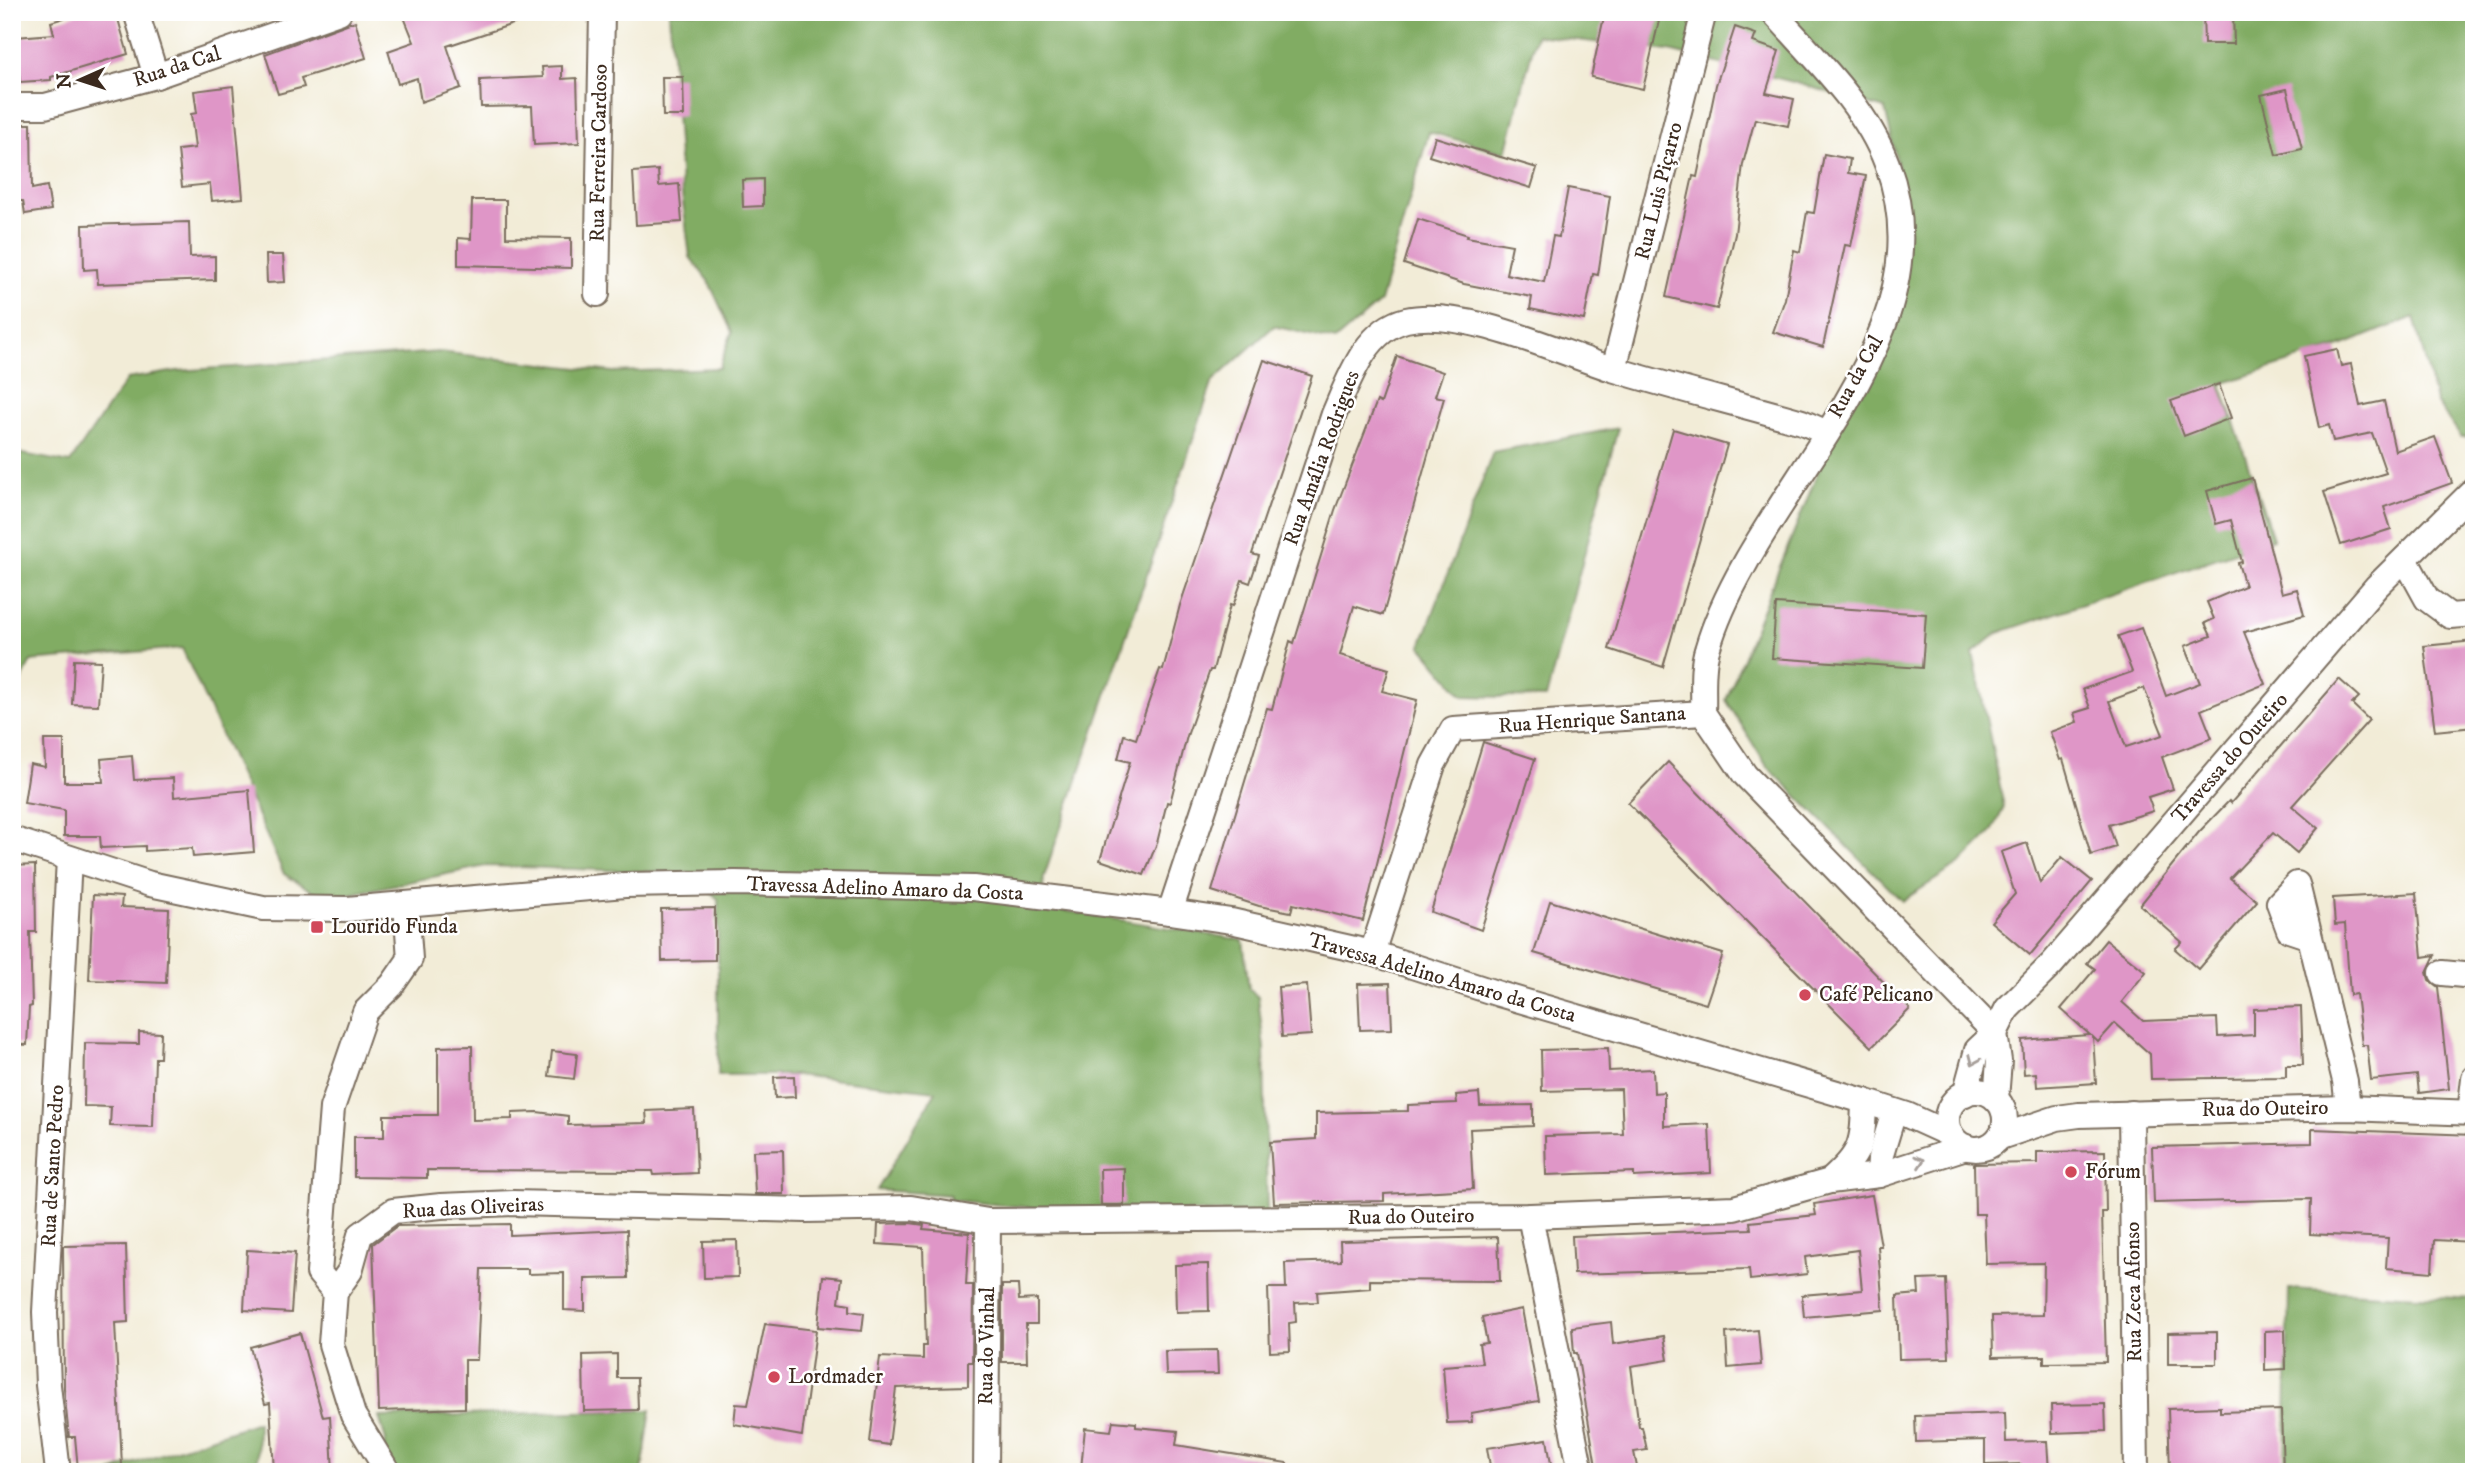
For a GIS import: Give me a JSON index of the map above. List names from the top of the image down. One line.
{"streets":{"street":["Rua da Cal","Rua Ferreira Cardoso","Rua Luis Piçarro","Rua Amália Rodrigues","Rua Henrique Santana","Travessa do Outeiro","Travessa Adelino Amaro da Costa","Rua do Outeiro","Rua de Santo Pedro","Rua das Oliveiras","Rua Zeca Afonso","Rua do Vinhal"]},"crossings":[["Rua da Cal","Rua Amália Rodrigues"],["Rua da Cal","Rua Henrique Santana"],["Rua Luis Piçarro","Rua Amália Rodrigues"],["Rua Amália Rodrigues","Travessa Adelino Amaro da Costa"],["Rua Henrique Santana","Travessa do Outeiro"],["Rua Henrique Santana","Travessa Adelino Amaro da Costa"],["Travessa do Outeiro","Travessa Adelino Amaro da Costa"],["Travessa do Outeiro","Rua do Outeiro"],["Travessa Adelino Amaro da Costa","Rua do Outeiro"],["Travessa Adelino Amaro da Costa","Rua de Santo Pedro"],["Rua do Outeiro","Rua das Oliveiras"],["Rua do Outeiro","Rua Zeca Afonso"],["Rua do Outeiro","Rua do Vinhal"],["Rua das Oliveiras","Rua do Vinhal"]],"places":{"transit":["Lourido Funda"],"other":["Café Pelicano","Fórum","Lordmader"]},"north":"left"}
